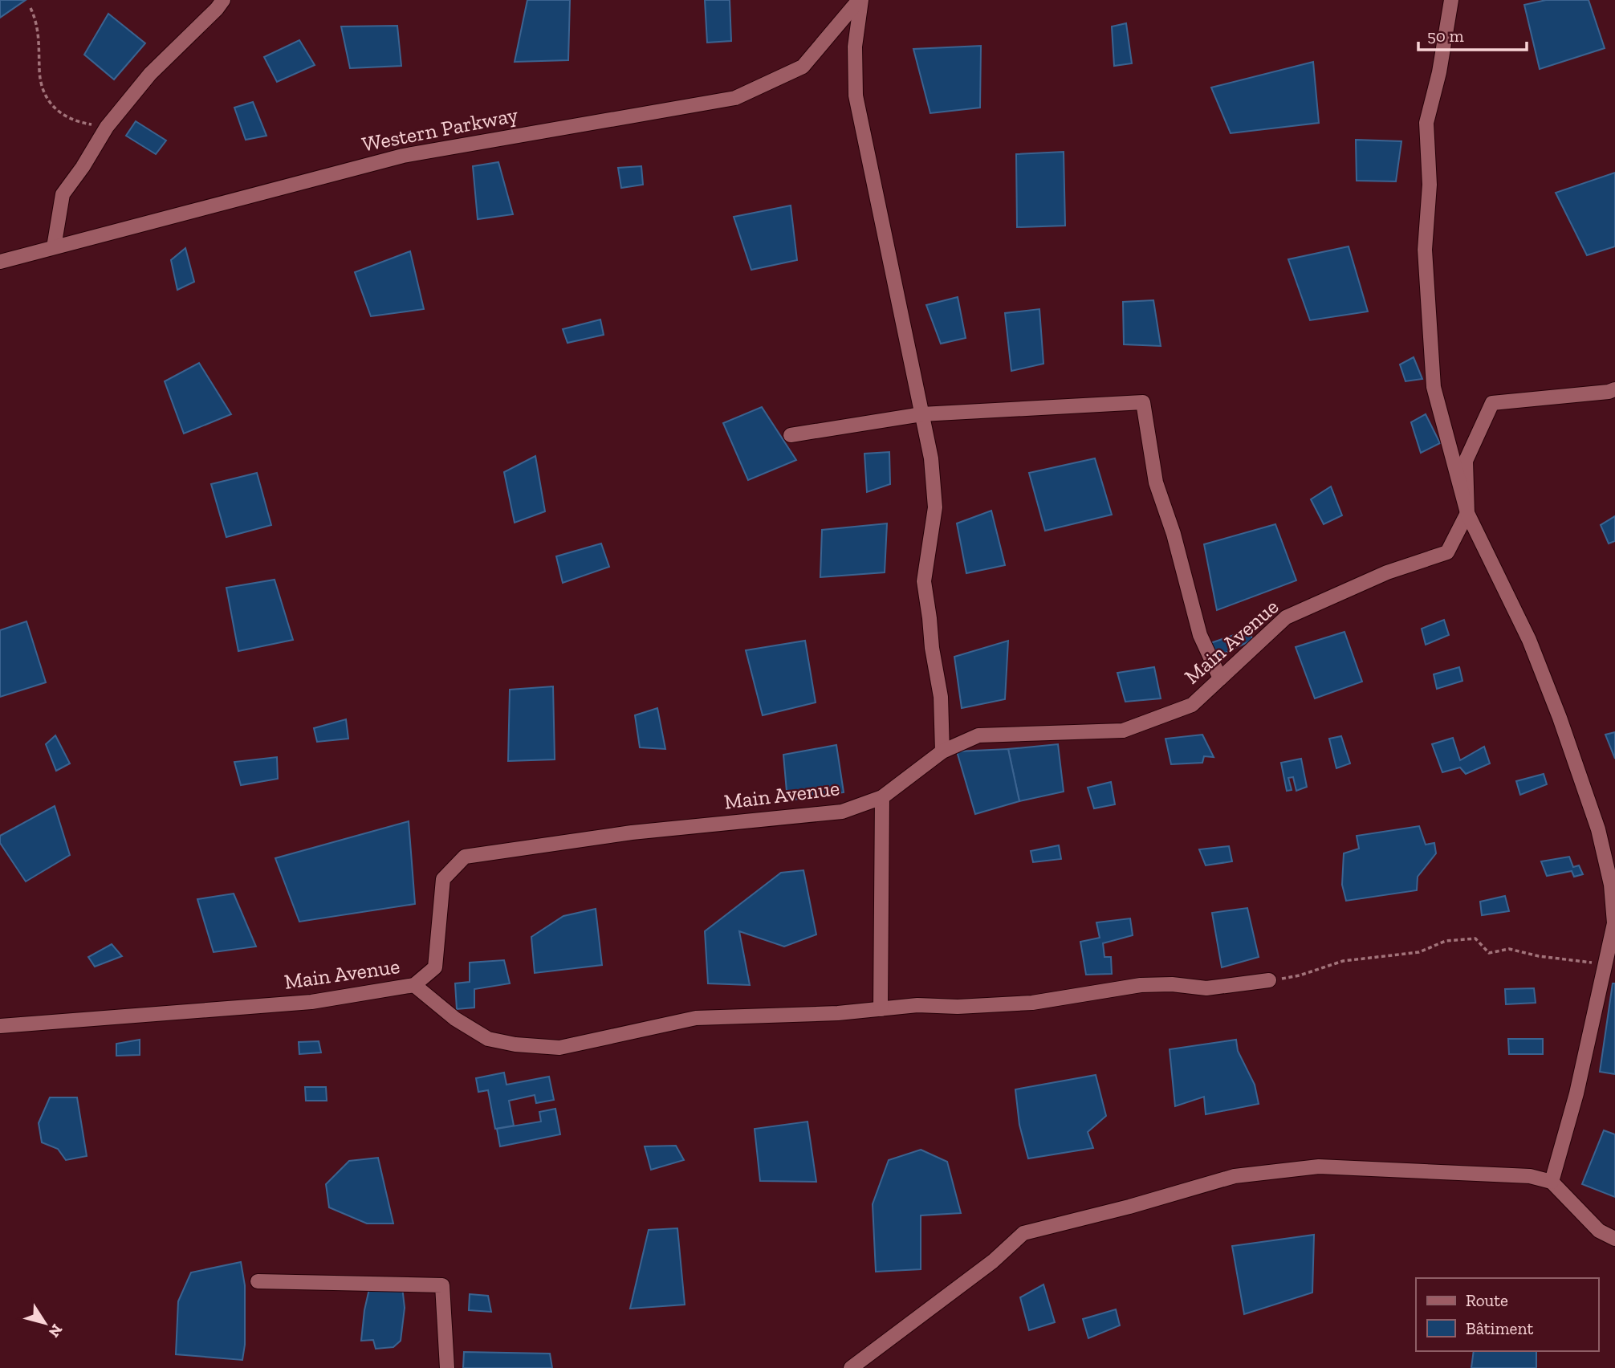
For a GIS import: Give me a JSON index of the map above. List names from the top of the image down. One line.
{"streets":{"street":["Western Parkway","Main Avenue"]},"legend":["Route","Bâtiment"],"scale_bar":"50 m","north":"bottom right"}
